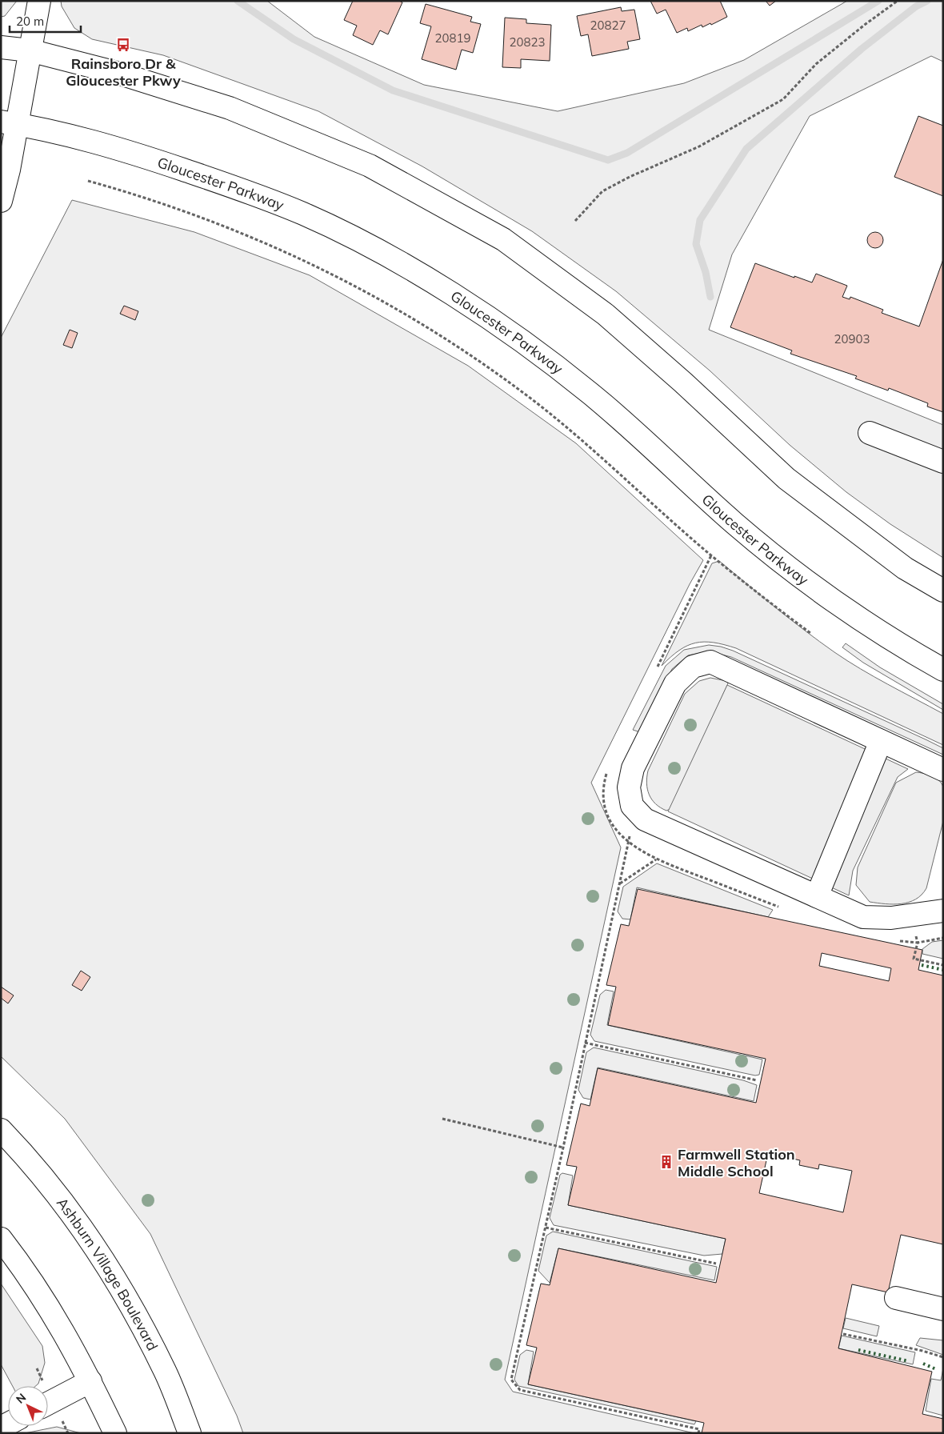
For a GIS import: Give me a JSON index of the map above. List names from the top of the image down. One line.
{"streets":{"main road":["Gloucester Parkway","Ashburn Village Boulevard"]},"places":{"bus stop":["Rainsboro Dr & Gloucester Pkwy"],"building":["Farmwell Station Middle School"]},"house_numbers":["20827","20819","20823","20903"],"scale_bar":"20 m","north":"top left"}
